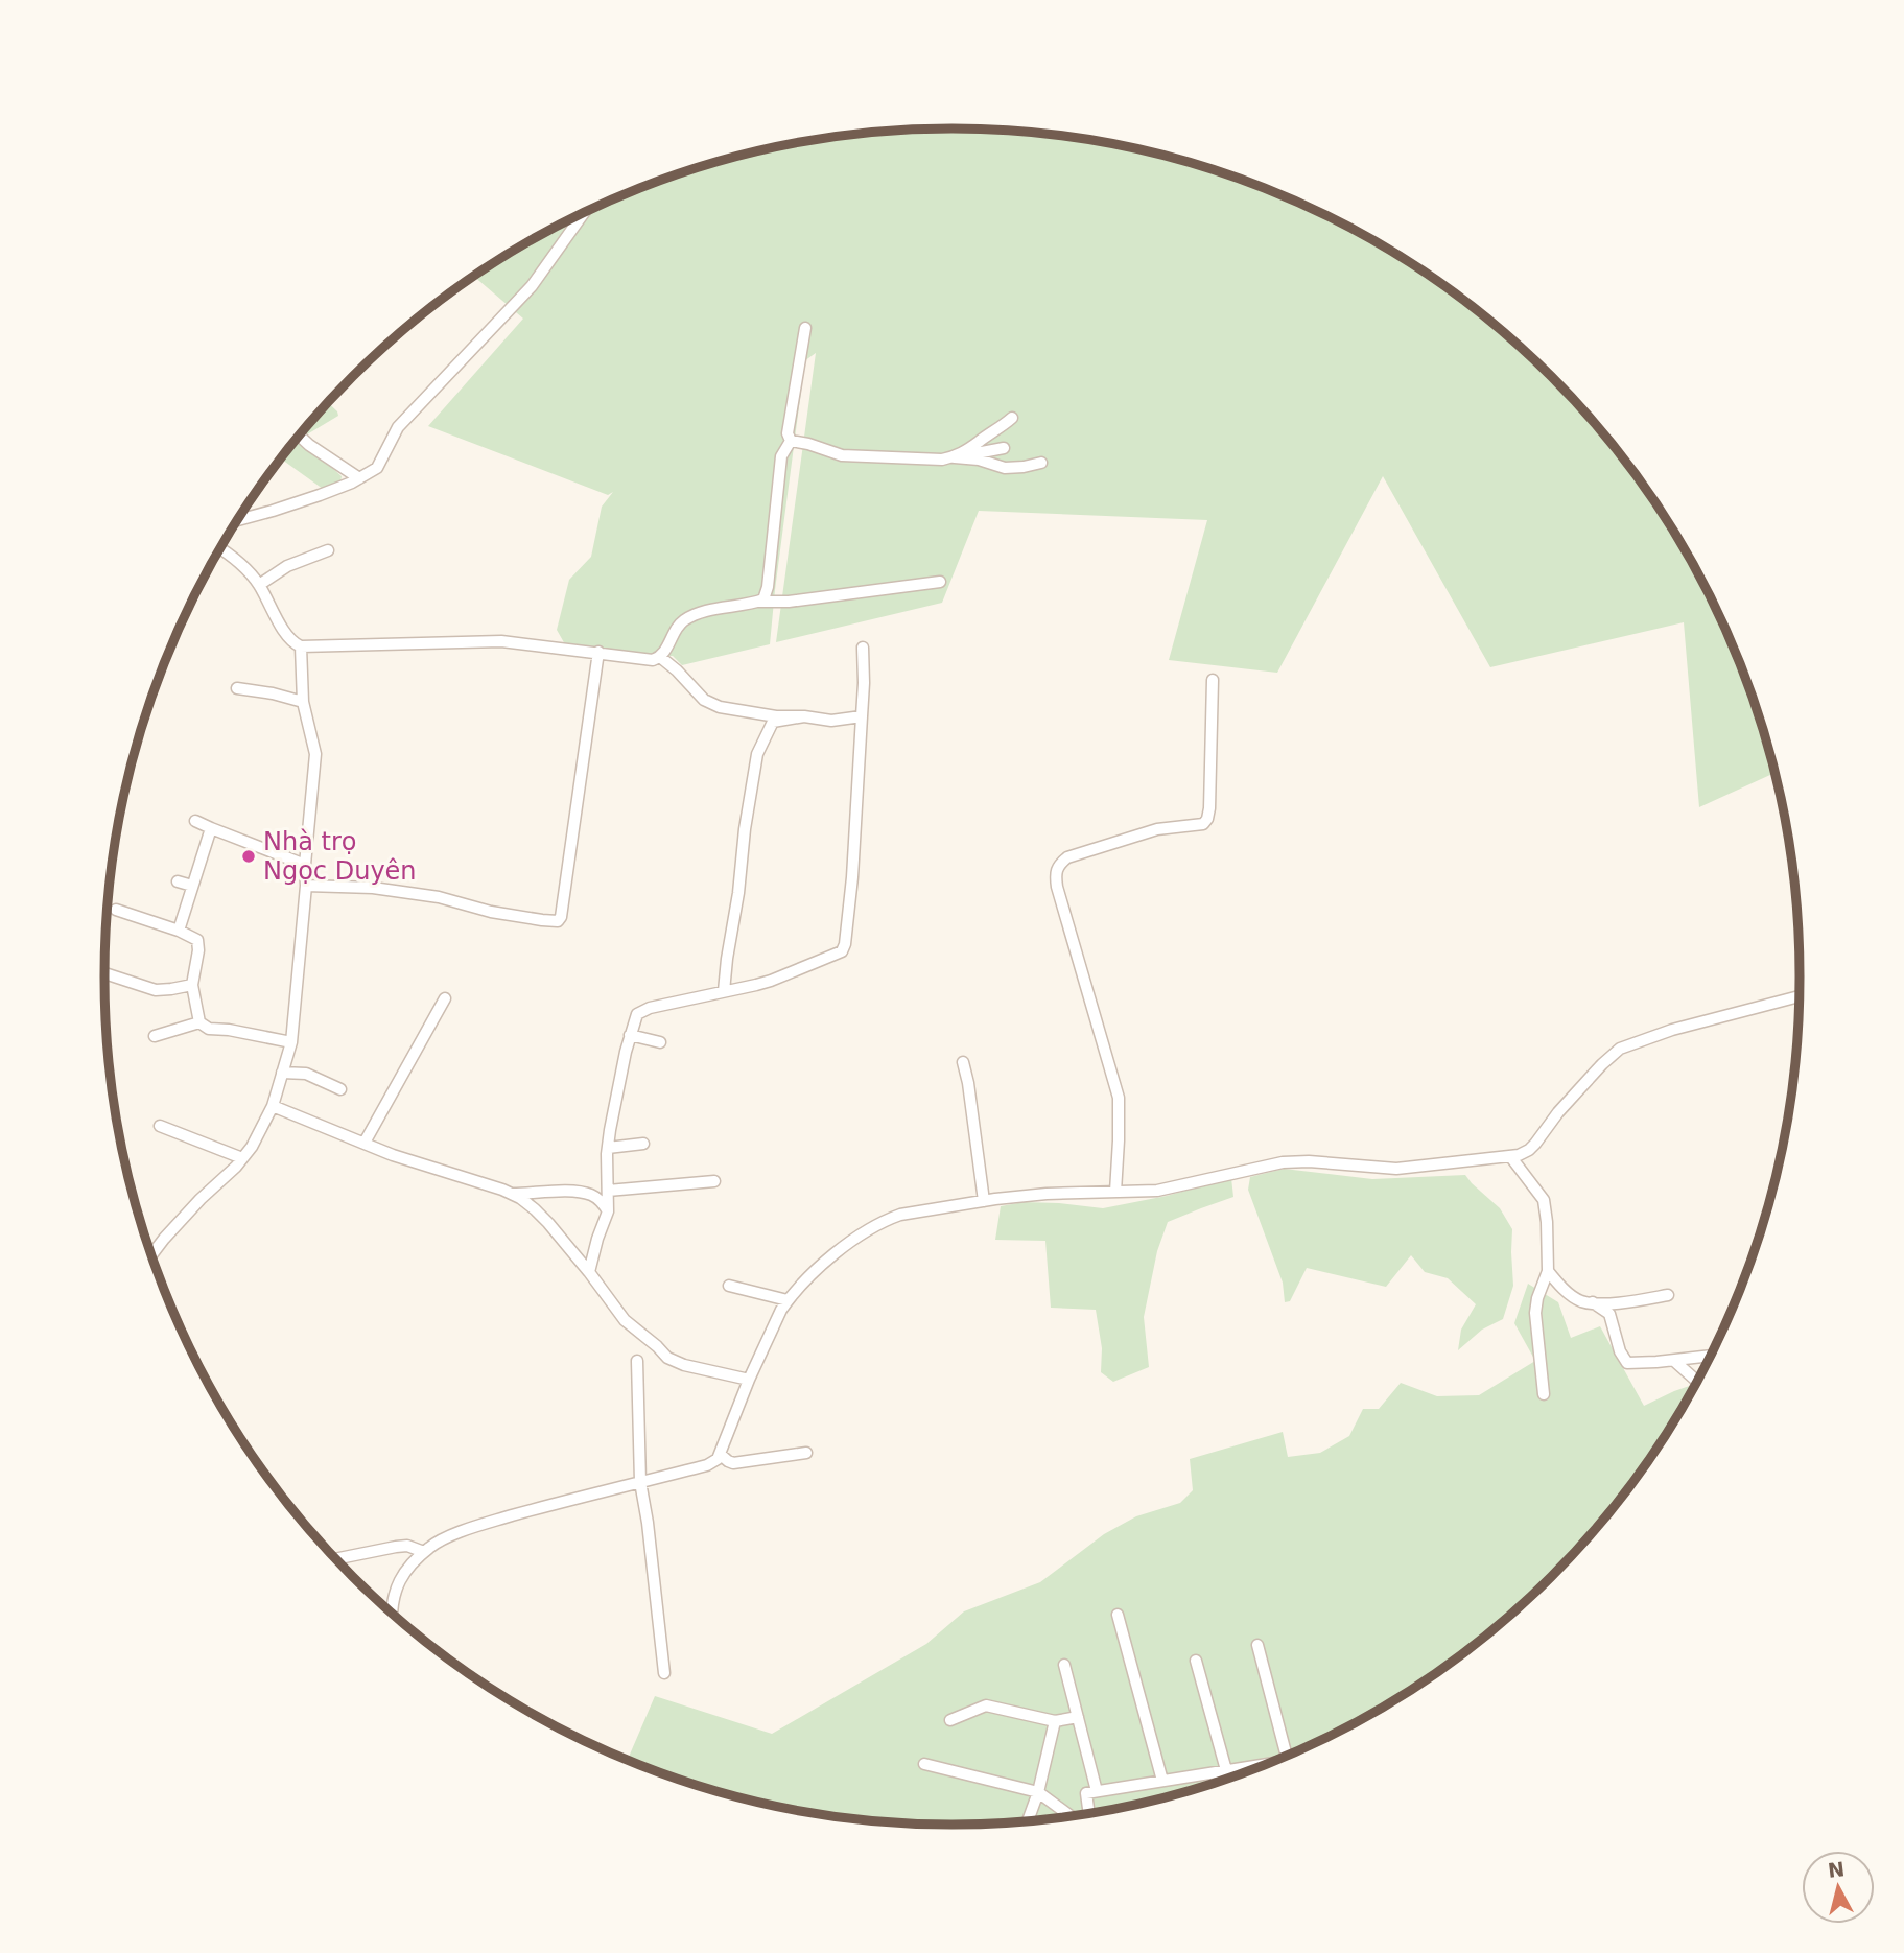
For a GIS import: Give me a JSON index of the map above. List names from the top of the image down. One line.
{"places":["Nhà trọ Ngọc Duyên"],"north":"top"}
